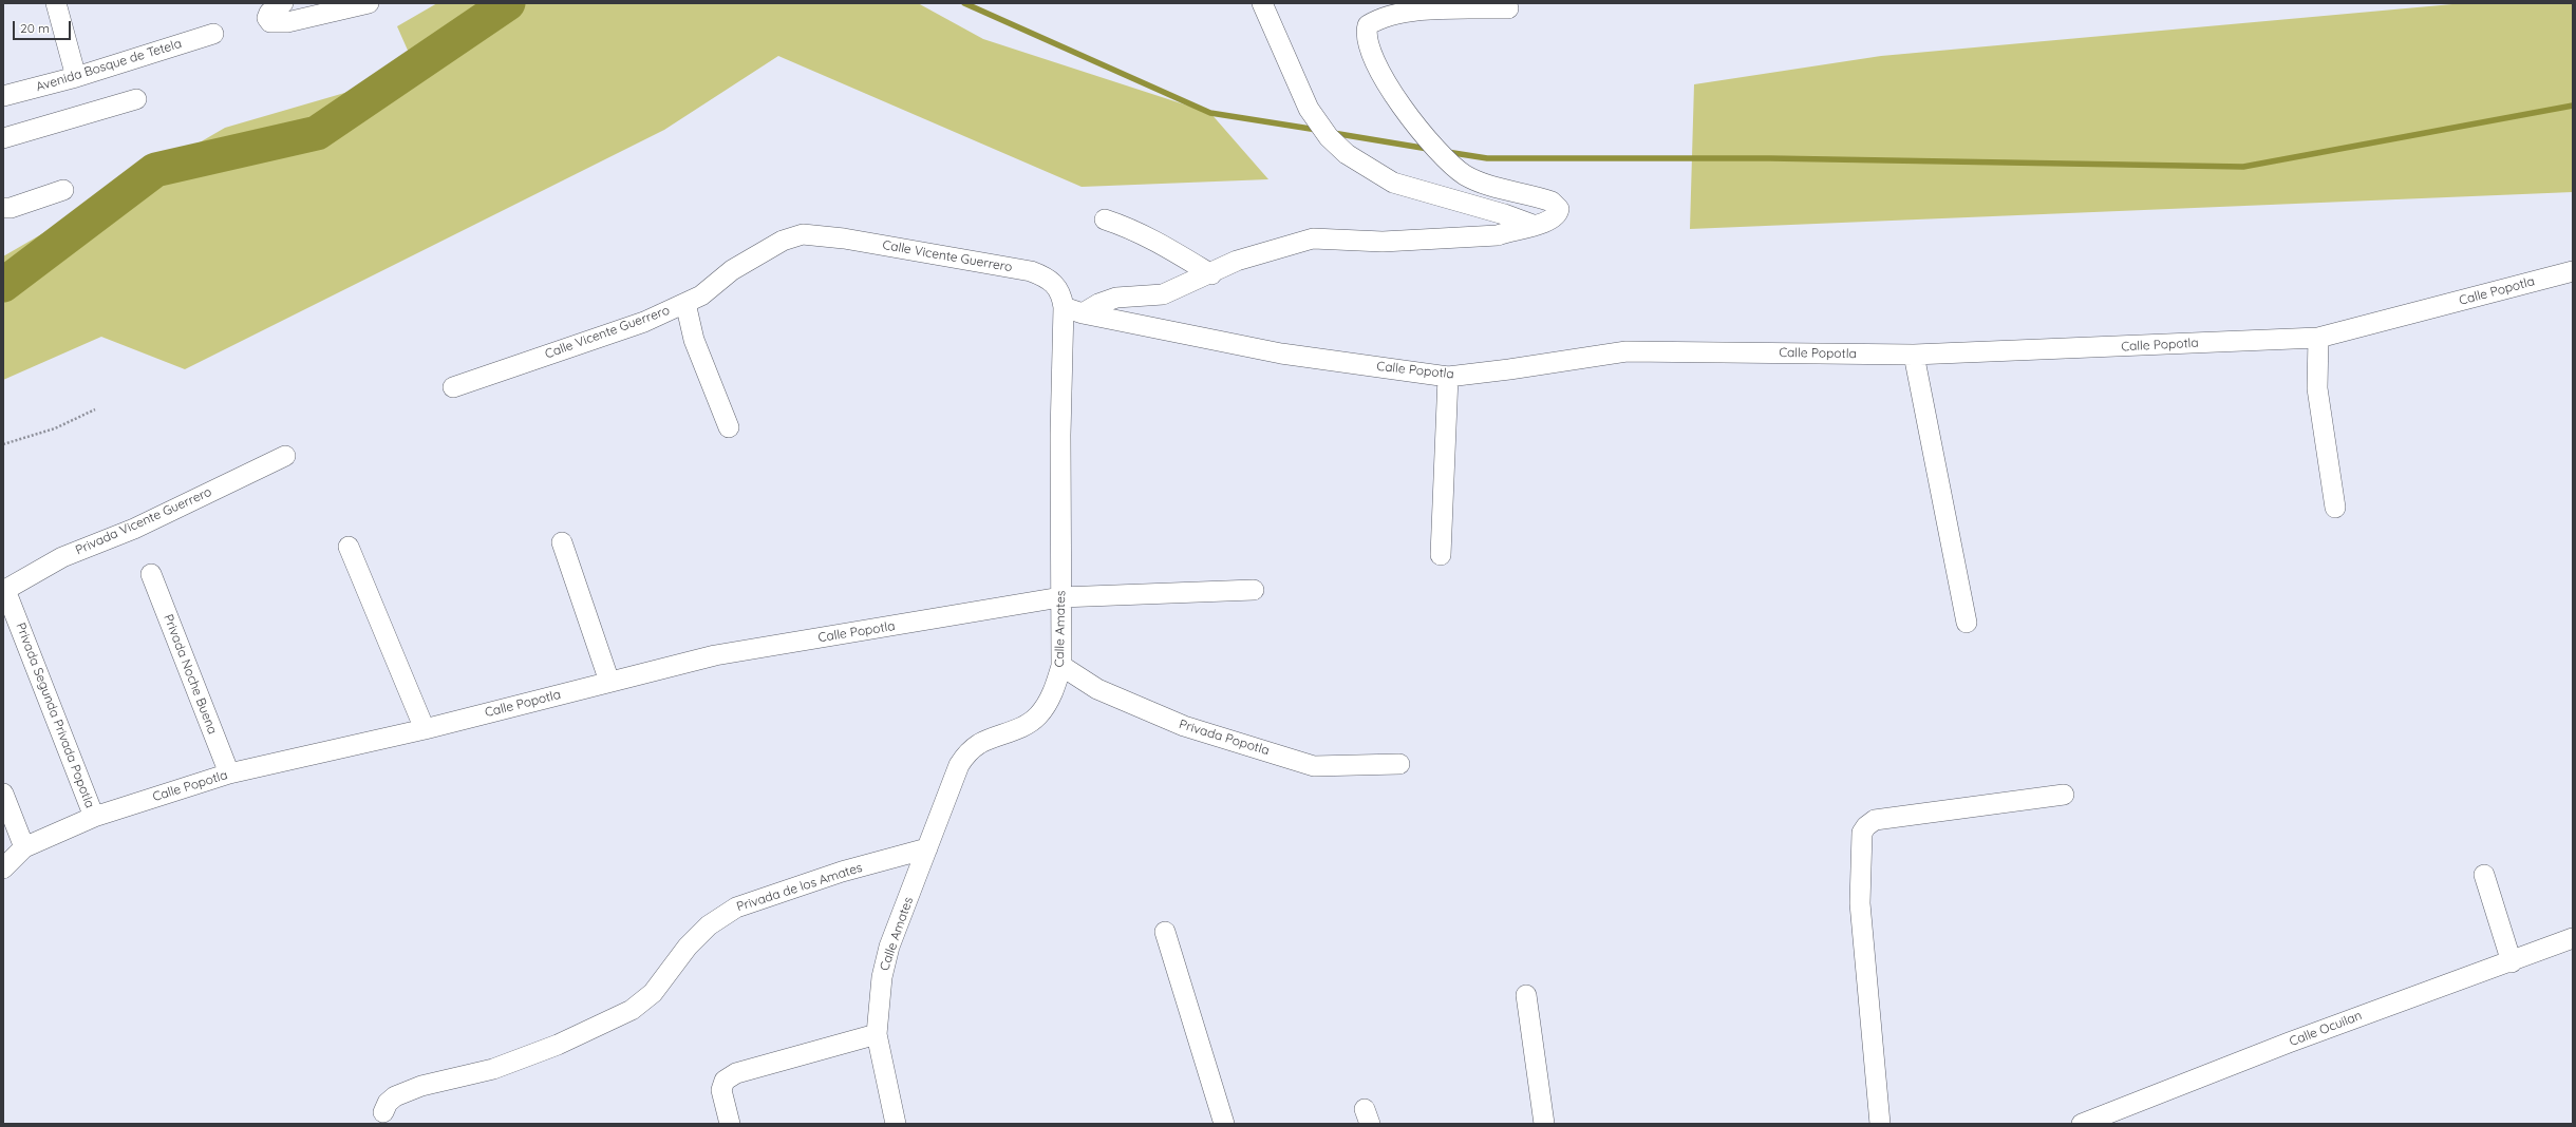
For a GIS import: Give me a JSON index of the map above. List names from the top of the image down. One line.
{"streets":{"street":["Avenida Bosque de Tetela","Calle Vicente Guerrero","Calle Popotla","Privada Vicente Guerrero","Calle Amates","Privada Noche Buena","Privada Segunda Privada Popotla","Privada Popotla","Privada de los Amates","Calle Ocuilan"]},"crossings":[["Calle Vicente Guerrero","Calle Amates"],["Calle Popotla","Calle Amates"],["Calle Popotla","Privada Noche Buena"],["Calle Popotla","Privada Segunda Privada Popotla"],["Privada Vicente Guerrero","Privada Segunda Privada Popotla"],["Calle Amates","Privada Popotla"],["Calle Amates","Privada de los Amates"]],"scale_bar":"20 m"}
